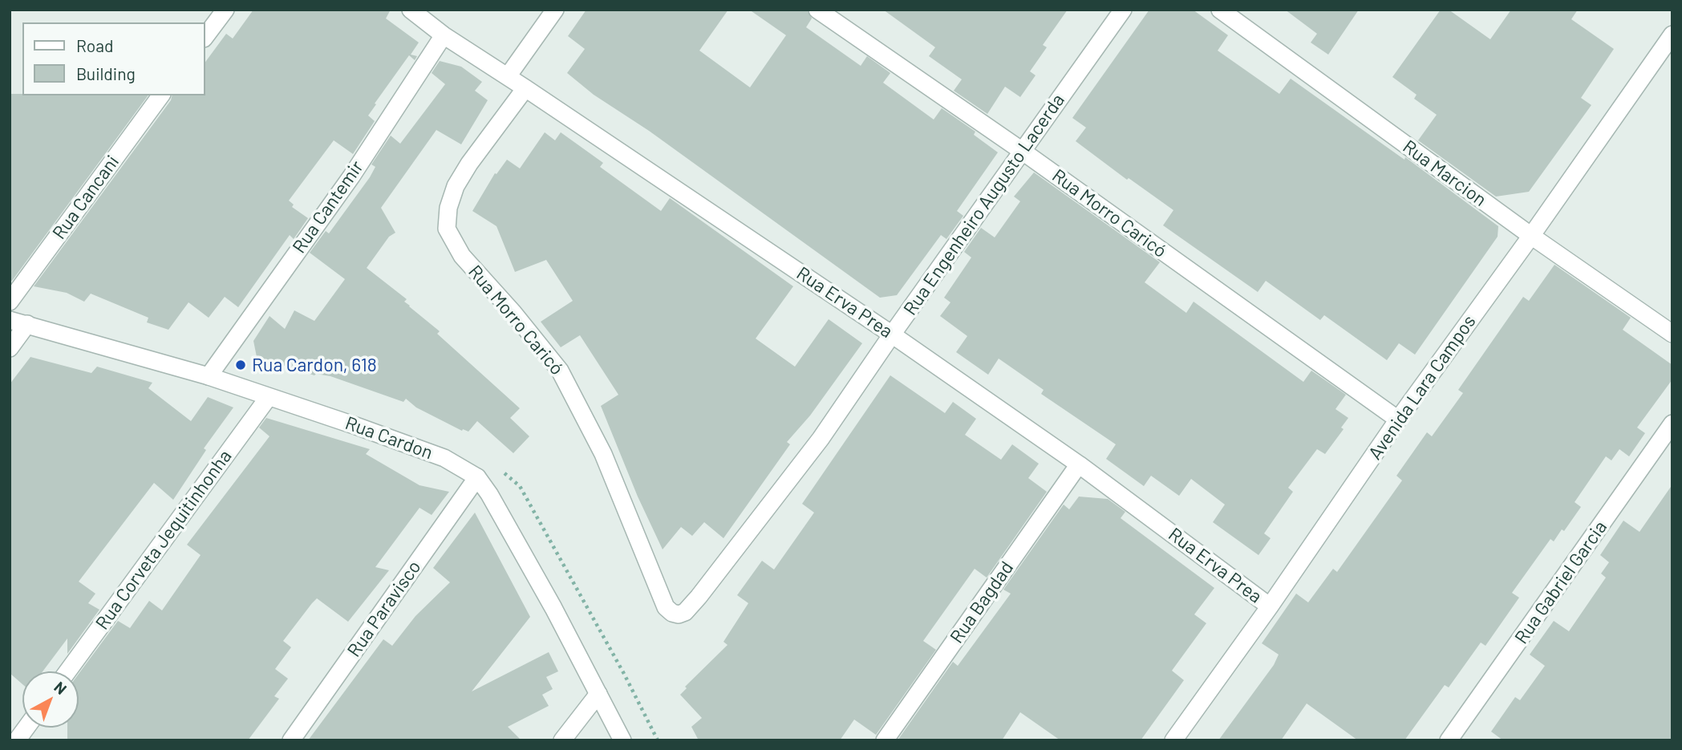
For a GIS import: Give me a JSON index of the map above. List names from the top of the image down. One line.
{"streets":{"street":["Rua Marcion","Rua Cancani","Rua Engenheiro Augusto Lacerda","Rua Cantemir","Rua Morro Caricó","Rua Erva Prea","Avenida Lara Campos","Rua Cardon","Rua Corveta Jequitinhonha","Rua Gabriel Garcia","Rua Bagdad","Rua Paravisco"]},"crossings":[["Rua Marcion","Avenida Lara Campos"],["Rua Engenheiro Augusto Lacerda","Rua Morro Caricó"],["Rua Engenheiro Augusto Lacerda","Rua Erva Prea"],["Rua Cantemir","Rua Erva Prea"],["Rua Cantemir","Rua Cardon"],["Rua Morro Caricó","Rua Erva Prea"],["Rua Morro Caricó","Avenida Lara Campos"],["Rua Erva Prea","Avenida Lara Campos"],["Rua Erva Prea","Rua Bagdad"],["Rua Cardon","Rua Corveta Jequitinhonha"],["Rua Cardon","Rua Paravisco"]],"places":["Rua Cardon, 618"],"legend":["Road","Building"],"north":"top right"}
